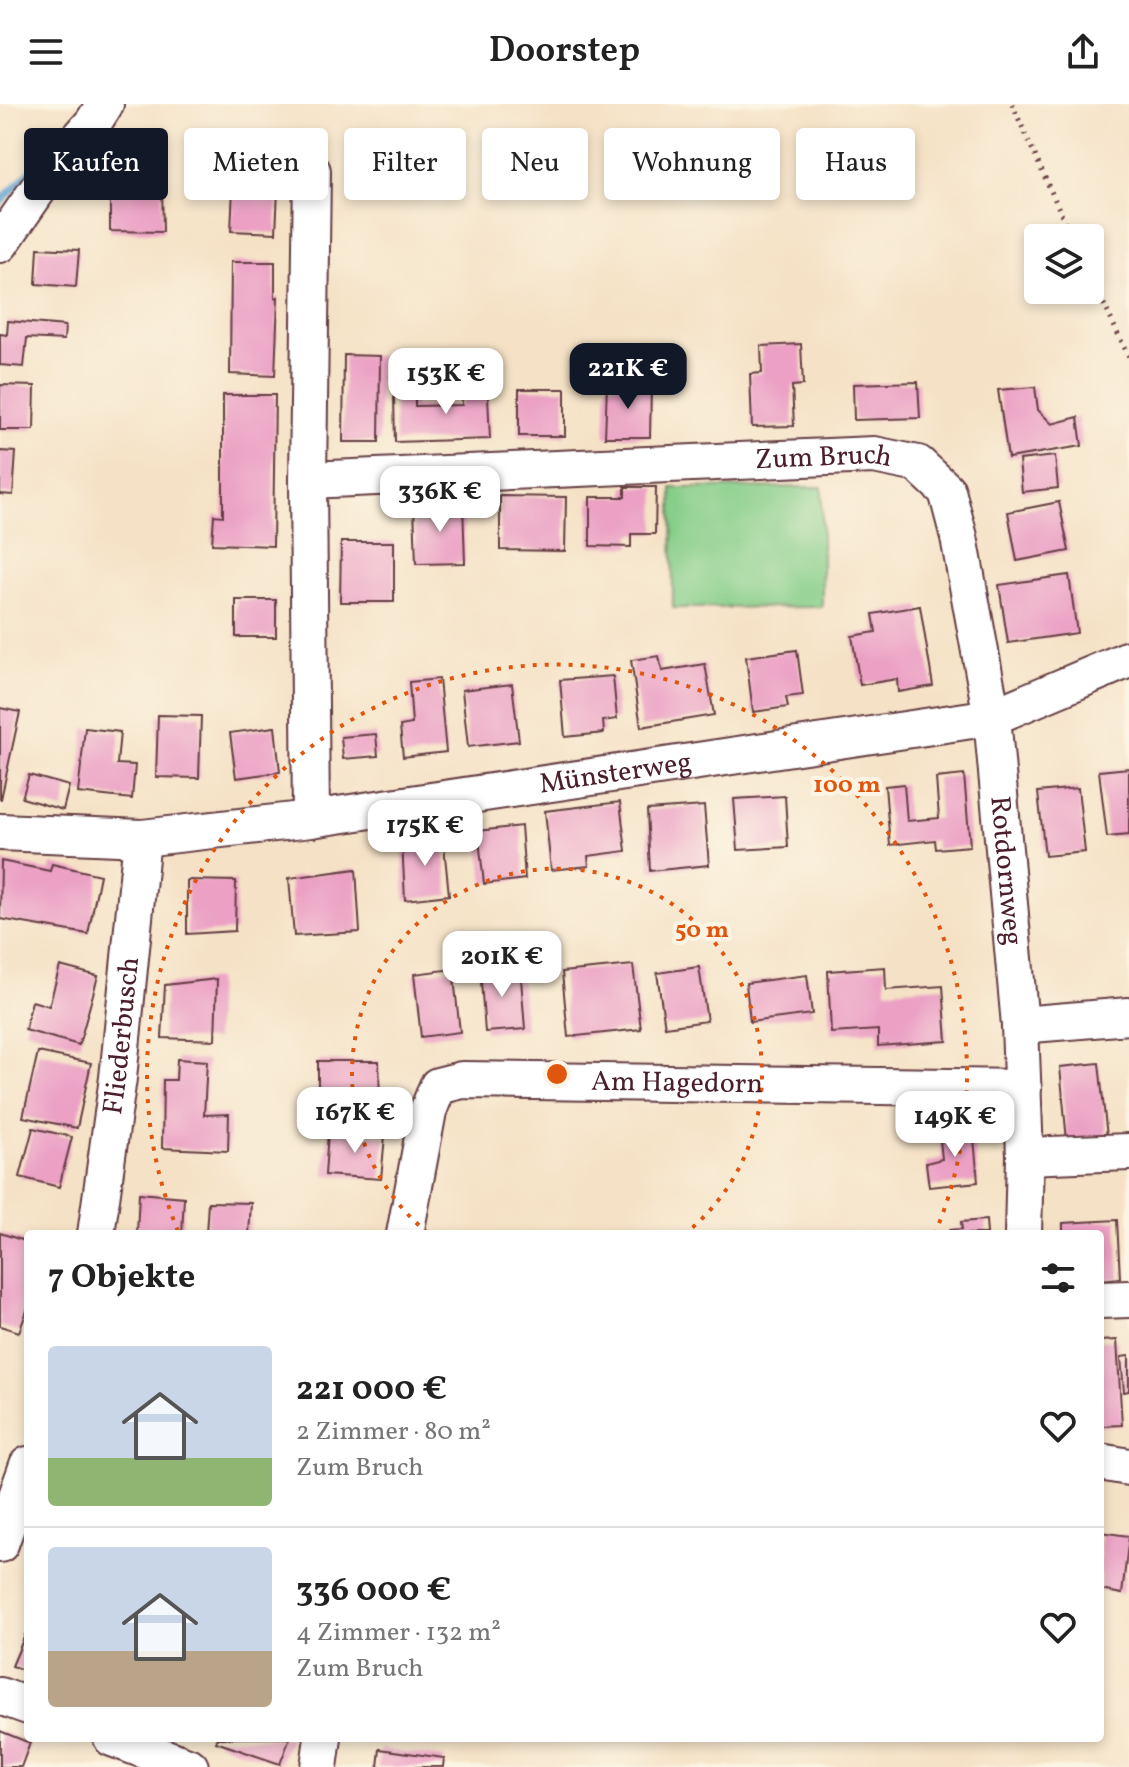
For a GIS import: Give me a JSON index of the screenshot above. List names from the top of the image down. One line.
{"streets":{"street":["Zum Bruch","Münsterweg","Rotdornweg","Fliederbusch","Am Hagedorn"]},"crossings":[["Zum Bruch","Münsterweg"],["Zum Bruch","Rotdornweg"],["Münsterweg","Rotdornweg"],["Münsterweg","Fliederbusch"],["Rotdornweg","Am Hagedorn"]],"page":{"header":"Doorstep","chip":["Kaufen","Mieten","Filter","Neu","Wohnung","Haus"],"price":["221K €","153K €","336K €","175K €","201K €","167K €","149K €"],"heading":"7 Objekte","list":[{"name":"221 000 €","note":"2 Zimmer · 80 m² · Zum Bruch"},{"name":"336 000 €","note":"4 Zimmer · 132 m² · Zum Bruch"}]},"rings":["100 m","50 m"]}
